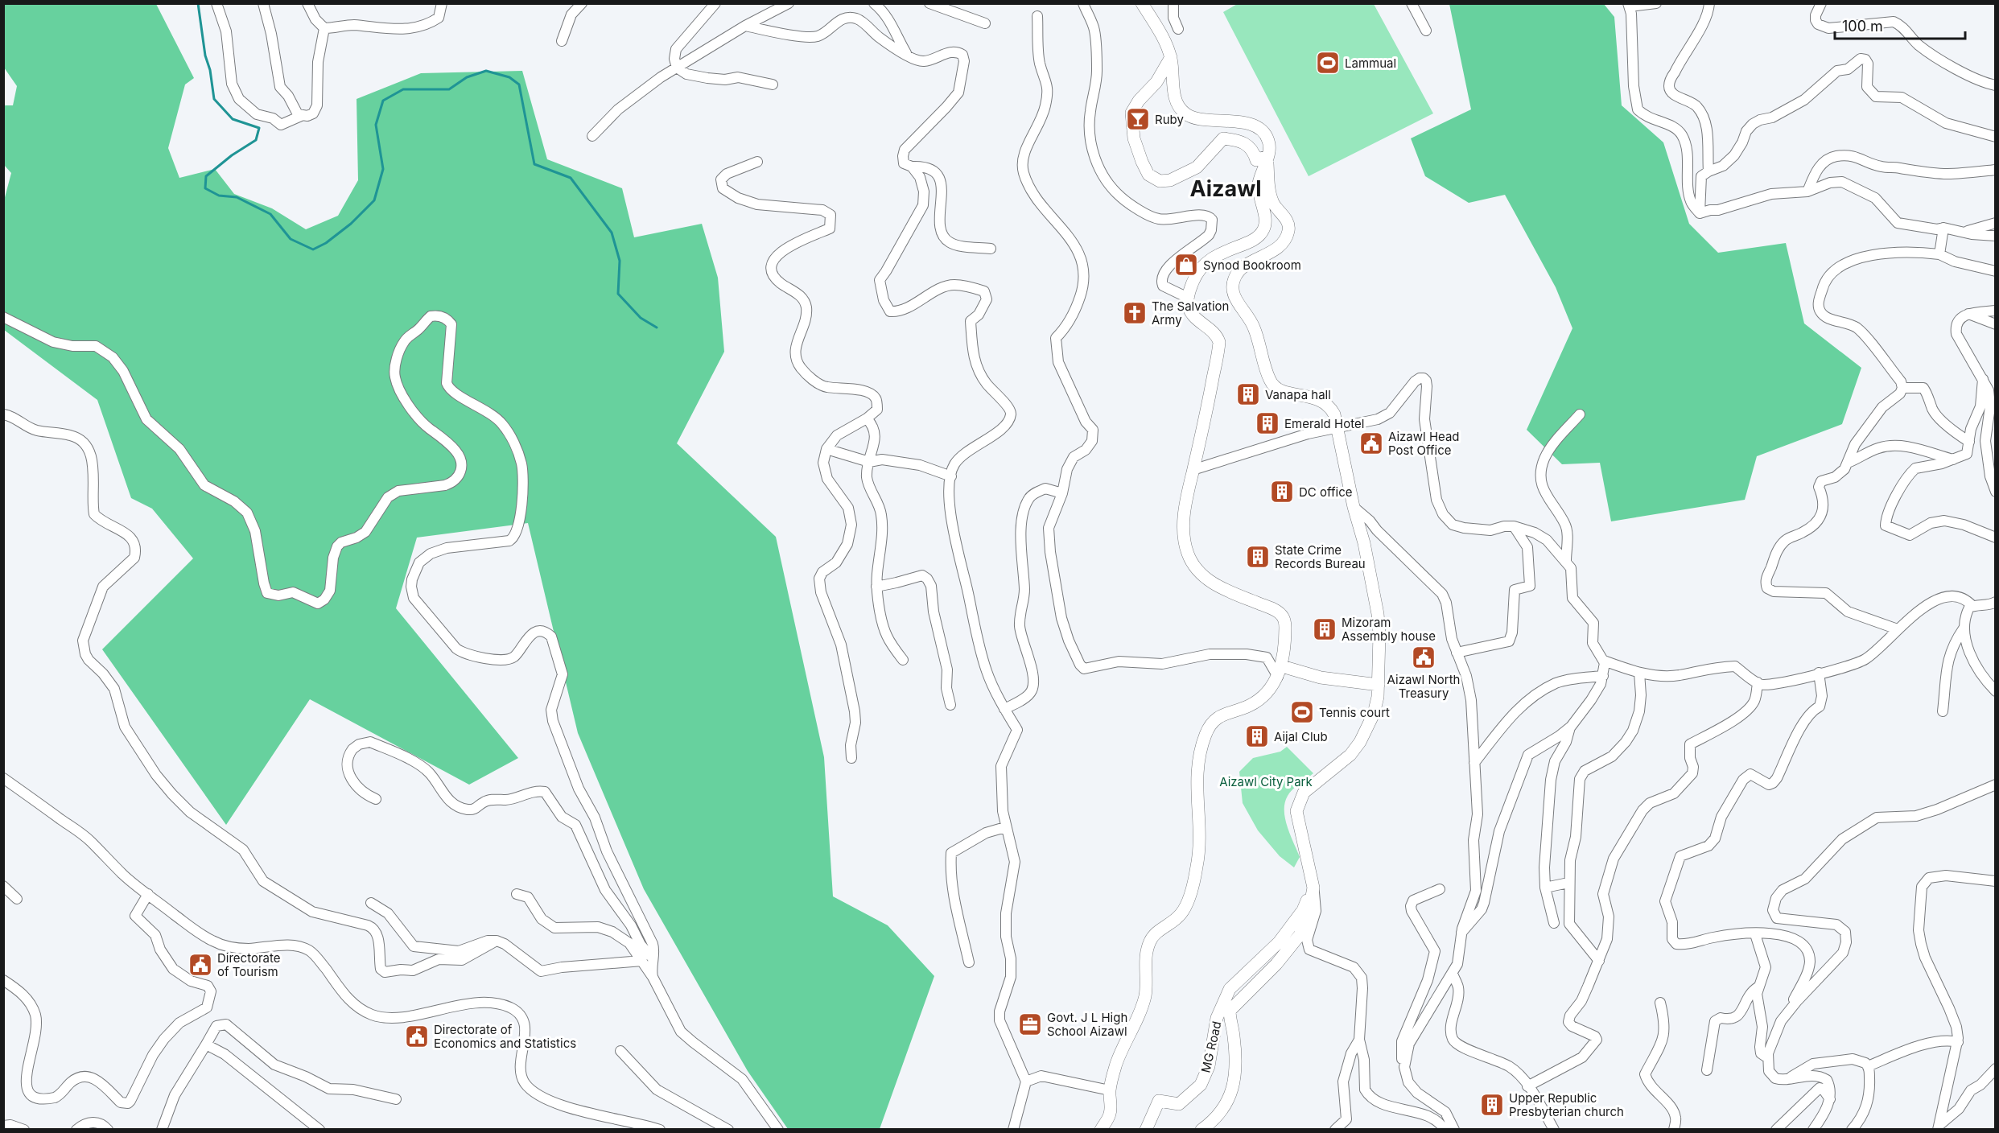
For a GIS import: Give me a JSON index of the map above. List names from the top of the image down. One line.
{"streets":{"main road":["MG Road"]},"districts":["Aizawl"],"parks":["Aizawl City Park"],"places":{"sports":["Lammual","Tennis court"],"bar":["Ruby"],"shop":["Synod Bookroom"],"church":["The Salvation Army"],"building":["Vanapa hall","Emerald Hotel","DC office","State Crime Records Bureau","Mizoram Assembly house","Aijal Club","Upper Republic Presbyterian church"],"public building":["Aizawl Head Post Office","Aizawl North Treasury","Directorate of Tourism","Directorate of Economics and Statistics"],"office":["Govt. J L High School Aizawl"]},"scale_bar":"100 m"}
